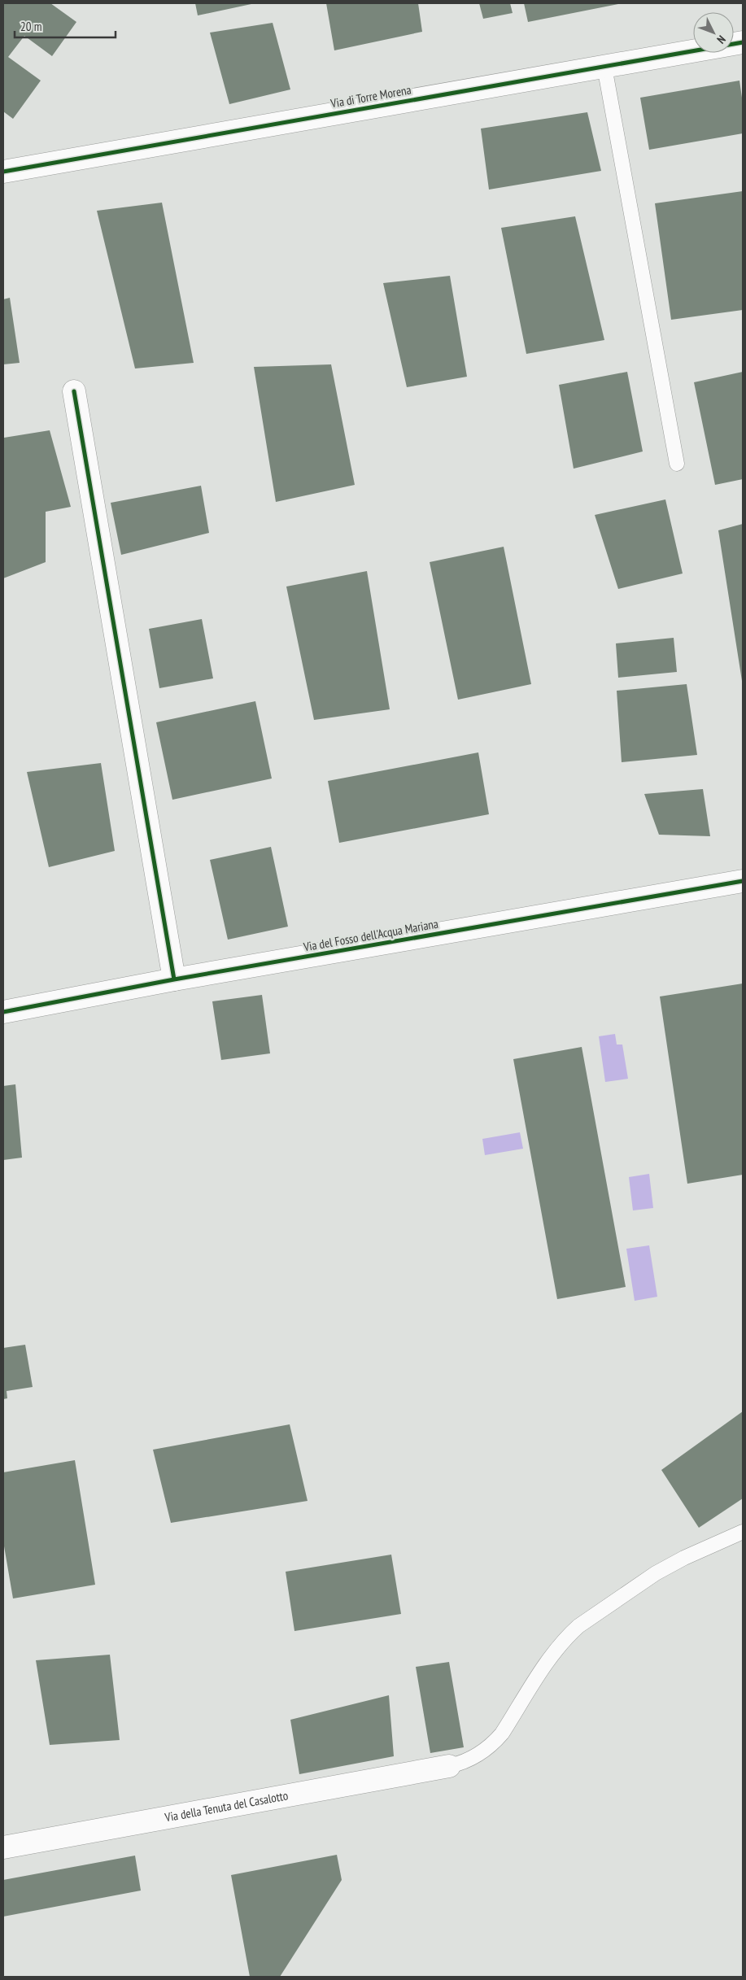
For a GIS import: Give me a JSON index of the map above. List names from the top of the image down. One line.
{"streets":{"street":["Via di Torre Morena","Via del Fosso dell'Acqua Mariana","Via della Tenuta del Casalotto"]},"scale_bar":"20 m","north":"bottom right"}
